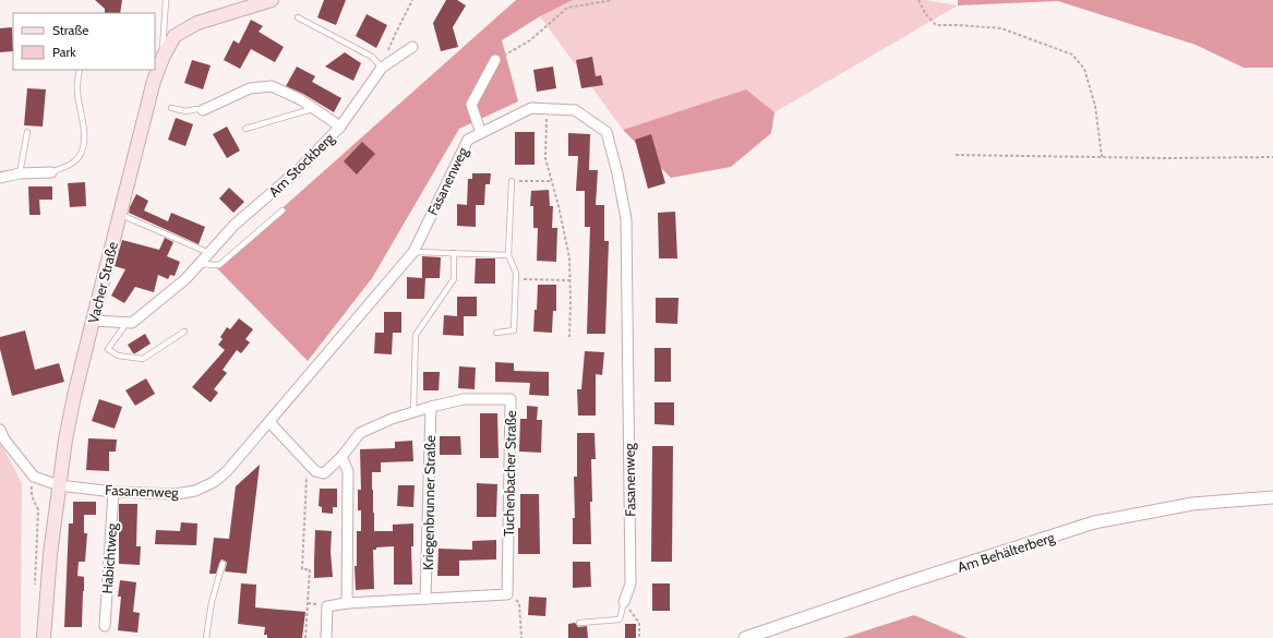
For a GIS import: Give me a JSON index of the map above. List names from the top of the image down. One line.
{"streets":{"main road":["Vacher Straße"],"street":["Am Stockberg","Fasanenweg","Tuchenbacher Straße","Kriegenbrunner Straße","Am Behälterberg","Habichtweg"]},"crossings":[["Fasanenweg","Vacher Straße"],["Fasanenweg","Habichtweg"],["Tuchenbacher Straße","Kriegenbrunner Straße"]],"legend":["Straße","Park"]}
